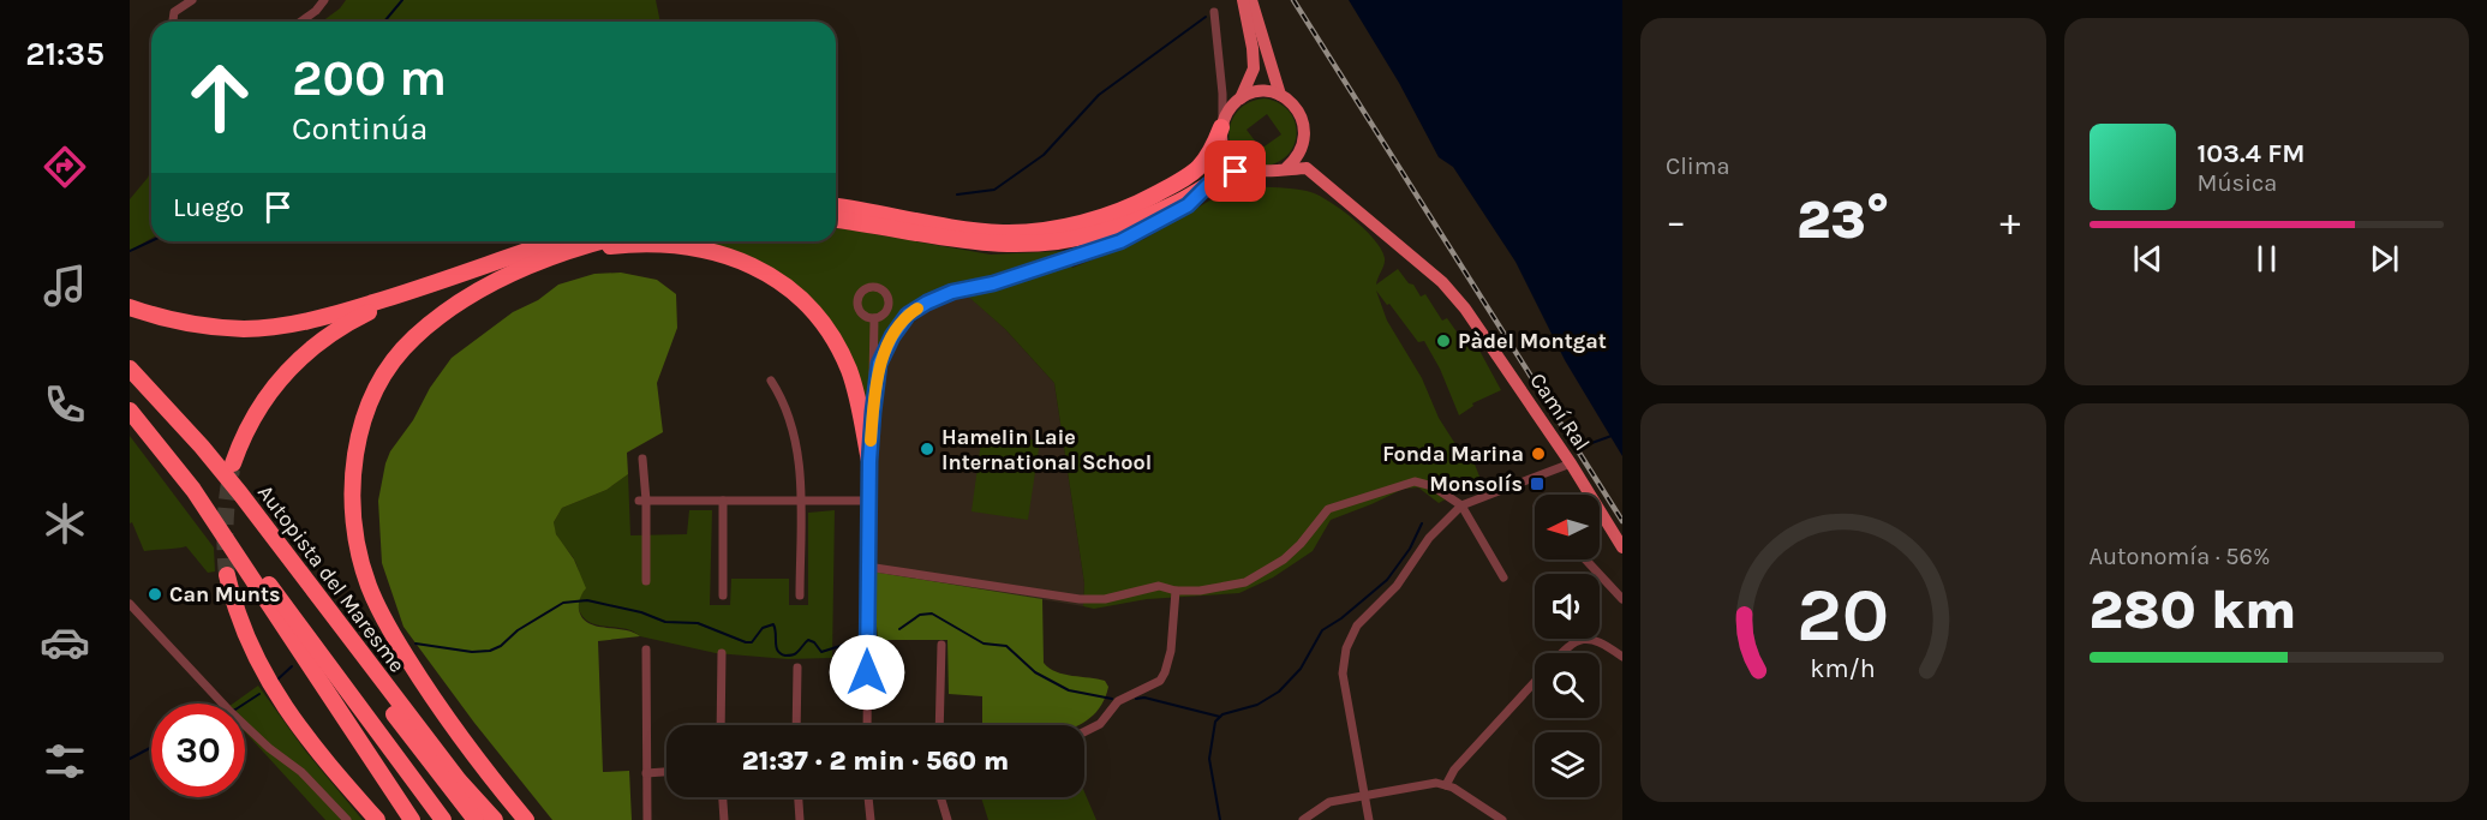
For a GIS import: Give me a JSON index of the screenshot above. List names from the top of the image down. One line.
{"streets":{"highway":["Autopista del Maresme"],"main road":["Camí Ral"]},"places":{"other":["Pàdel Montgat","Hamelin Laie International School","Fonda Marina","Can Munts"],"transit":["Monsolís"]},"north":"left","page":{"tabs":"21:35","tile":["Clima",["Autonomía · 56%","280 km"]],"turn":["200 m","Continúa"],"song":["103.4 FM","Música"],"then":"Luego","heat":["−","23°","+"],"limit":"30","trip":"21:37 · 2 min · 560 m","gauge":["20","km/h"]}}
